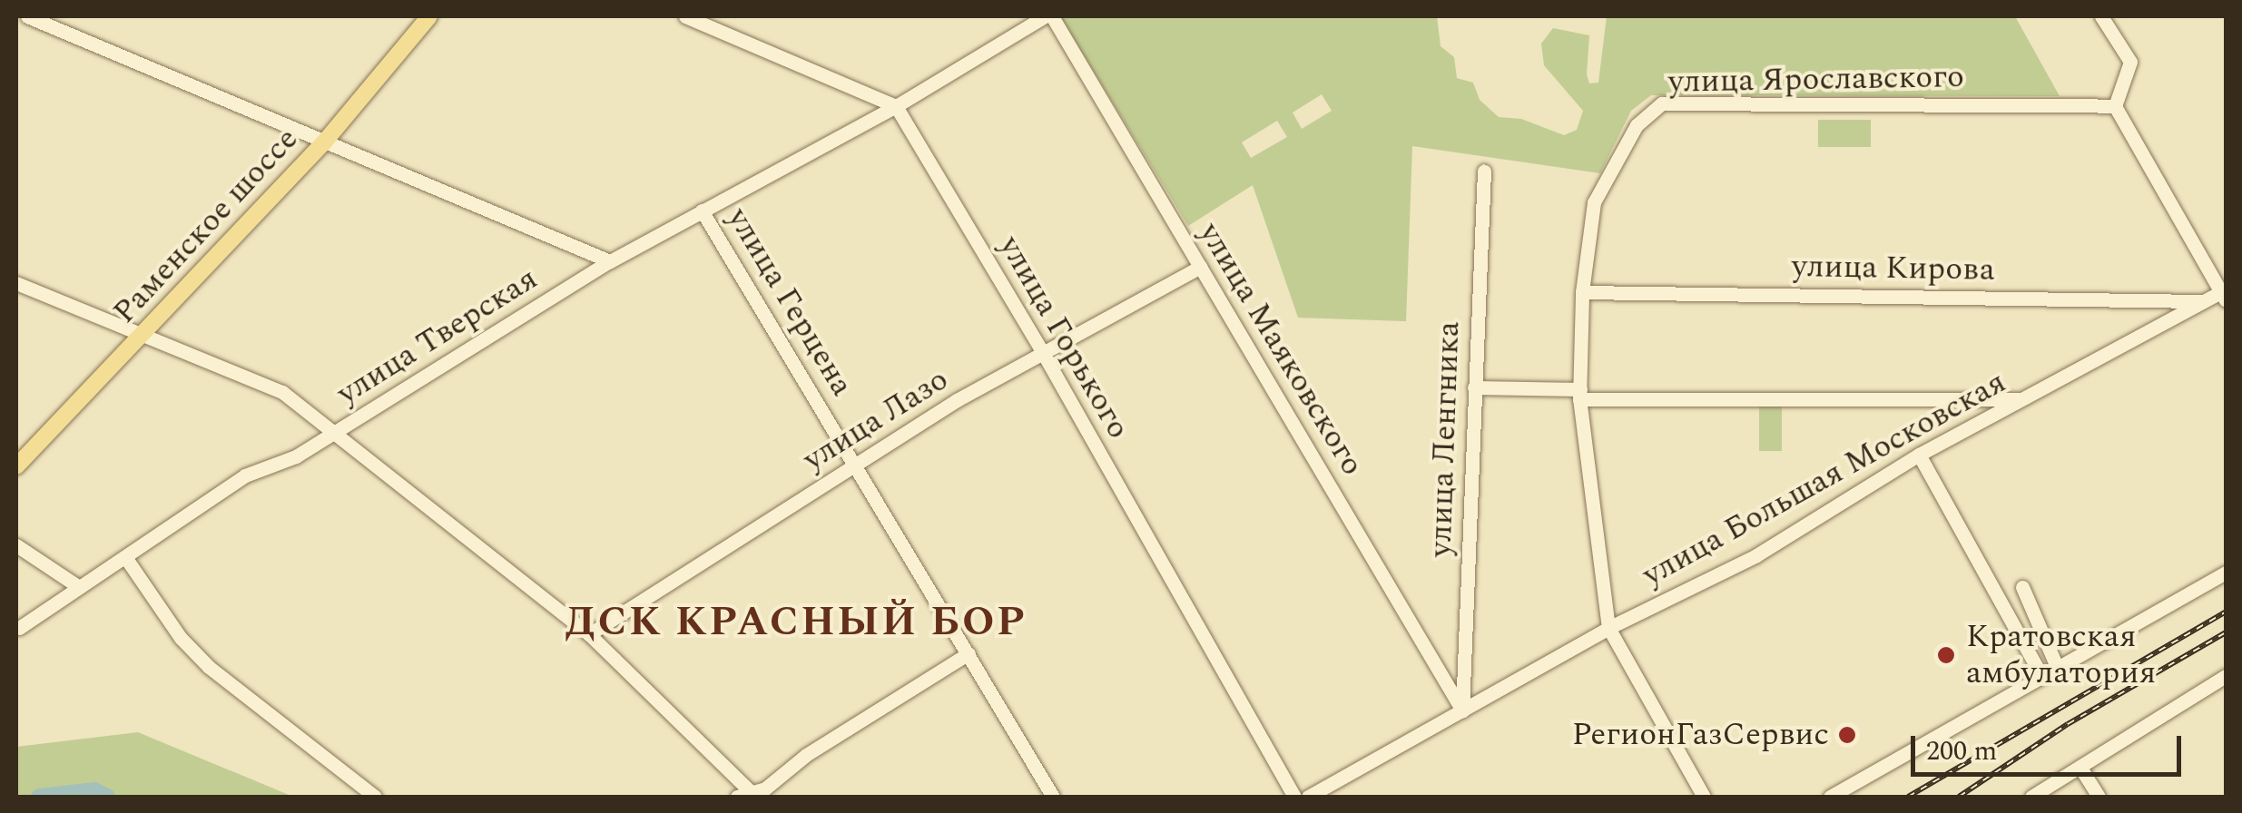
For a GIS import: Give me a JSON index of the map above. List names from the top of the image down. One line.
{"streets":{"main road":["Раменское шоссе"],"street":["улица Ярославского","улица Кирова","улица Герцена","улица Тверская","улица Горького","улица Маяковского","улица Лазо","улица Ленгника","улица Большая Московская"]},"crossings":[["улица Ярославского","улица Кирова"],["улица Ярославского","улица Большая Московская"],["улица Кирова","улица Большая Московская"],["улица Герцена","улица Тверская"],["улица Герцена","улица Лазо"],["улица Тверская","улица Горького"],["улица Горького","улица Лазо"],["улица Маяковского","улица Лазо"],["улица Маяковского","улица Ленгника"],["улица Маяковского","улица Большая Московская"],["улица Ленгника","улица Большая Московская"]],"districts":["ДСК КРАСНЫЙ БОР"],"places":["Кратовская амбулатория","РегионГазСервис"],"scale_bar":"200 m"}
